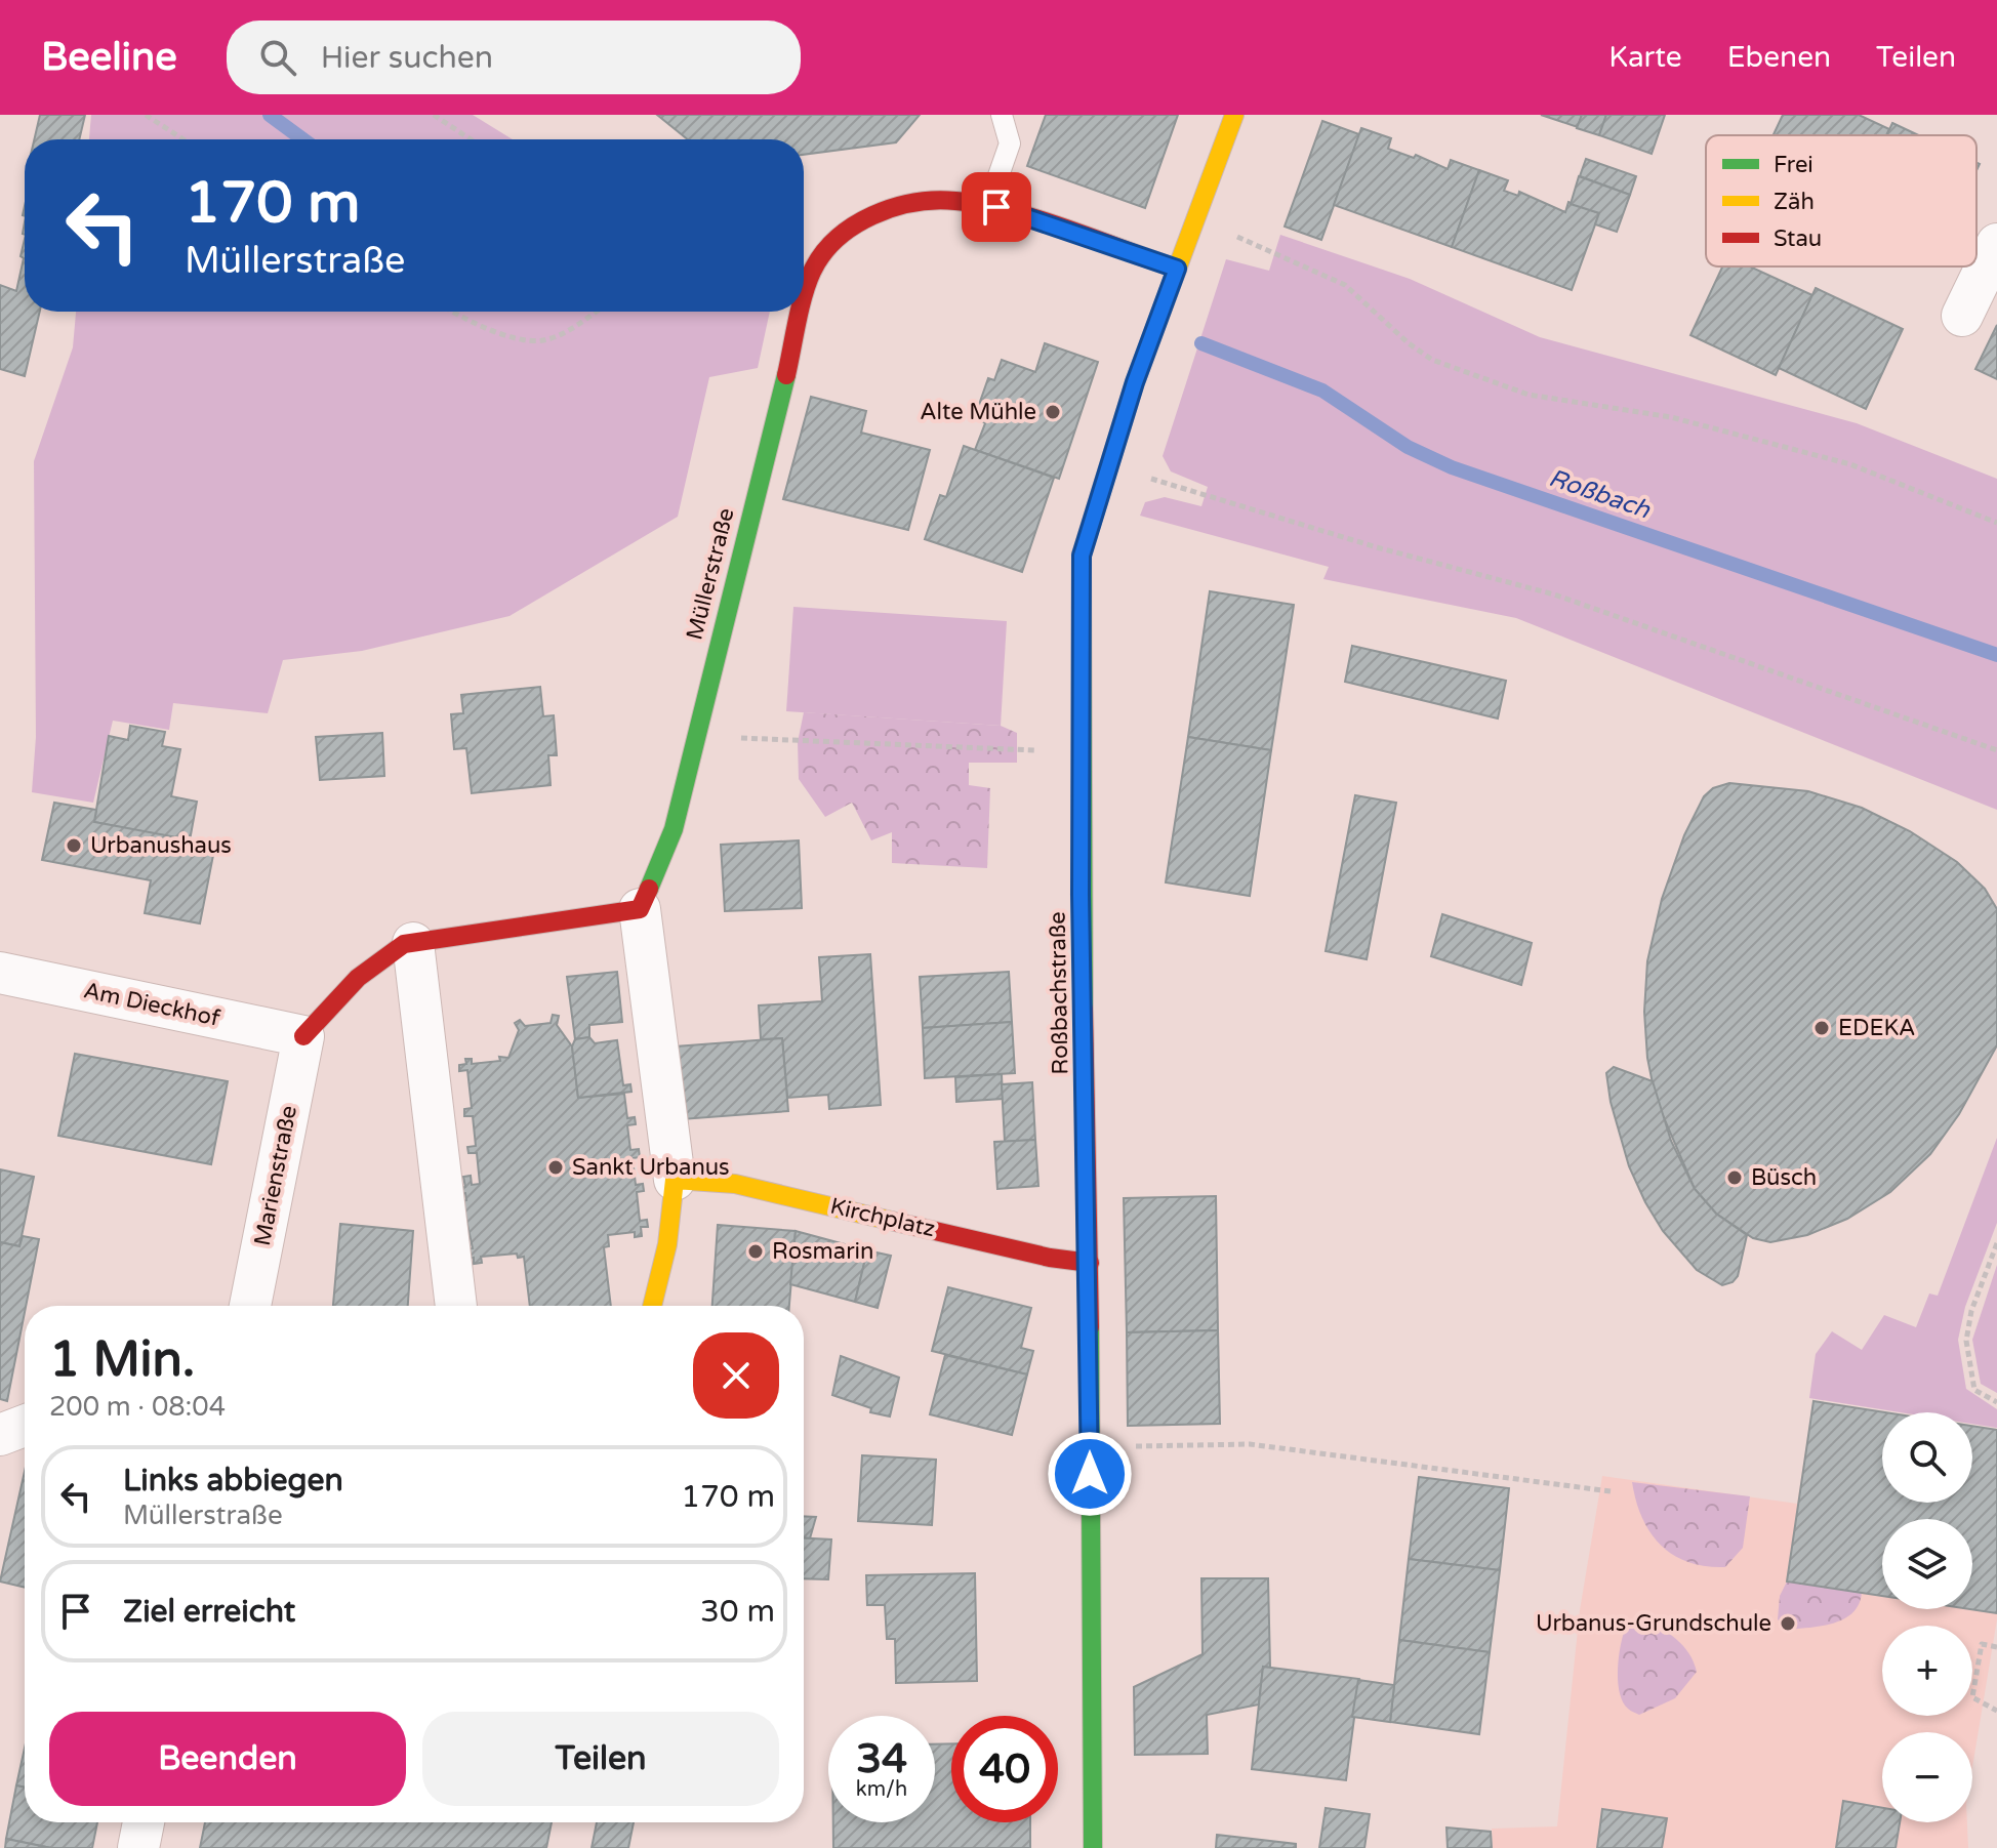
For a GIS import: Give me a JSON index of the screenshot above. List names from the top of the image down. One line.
{"streets":{"street":["Müllerstraße","Roßbachstraße","Am Dieckhof","Marienstraße","Kirchplatz"]},"crossings":[["Müllerstraße","Roßbachstraße"],["Roßbachstraße","Kirchplatz"],["Am Dieckhof","Marienstraße"]],"water":["Roßbach"],"places":["Alte Mühle","Urbanushaus","EDEKA","Sankt Urbanus","Büsch","Rosmarin","Urbanus-Grundschule"],"legend":["Frei","Zäh","Stau"],"page":{"header":"Beeline","search":"Hier suchen","nav":["Karte","Ebenen","Teilen"],"turn":["170 m","Müllerstraße"],"heading":["1 Min.","200 m · 08:04"],"map_buttons":["+","−"],"list":[{"name":"Links abbiegen","note":"Müllerstraße","value":"170 m"},{"name":"Ziel erreicht","value":"30 m"}],"buttons":["Beenden","Teilen"],"speed":"34 km/h","limit":"40"}}
